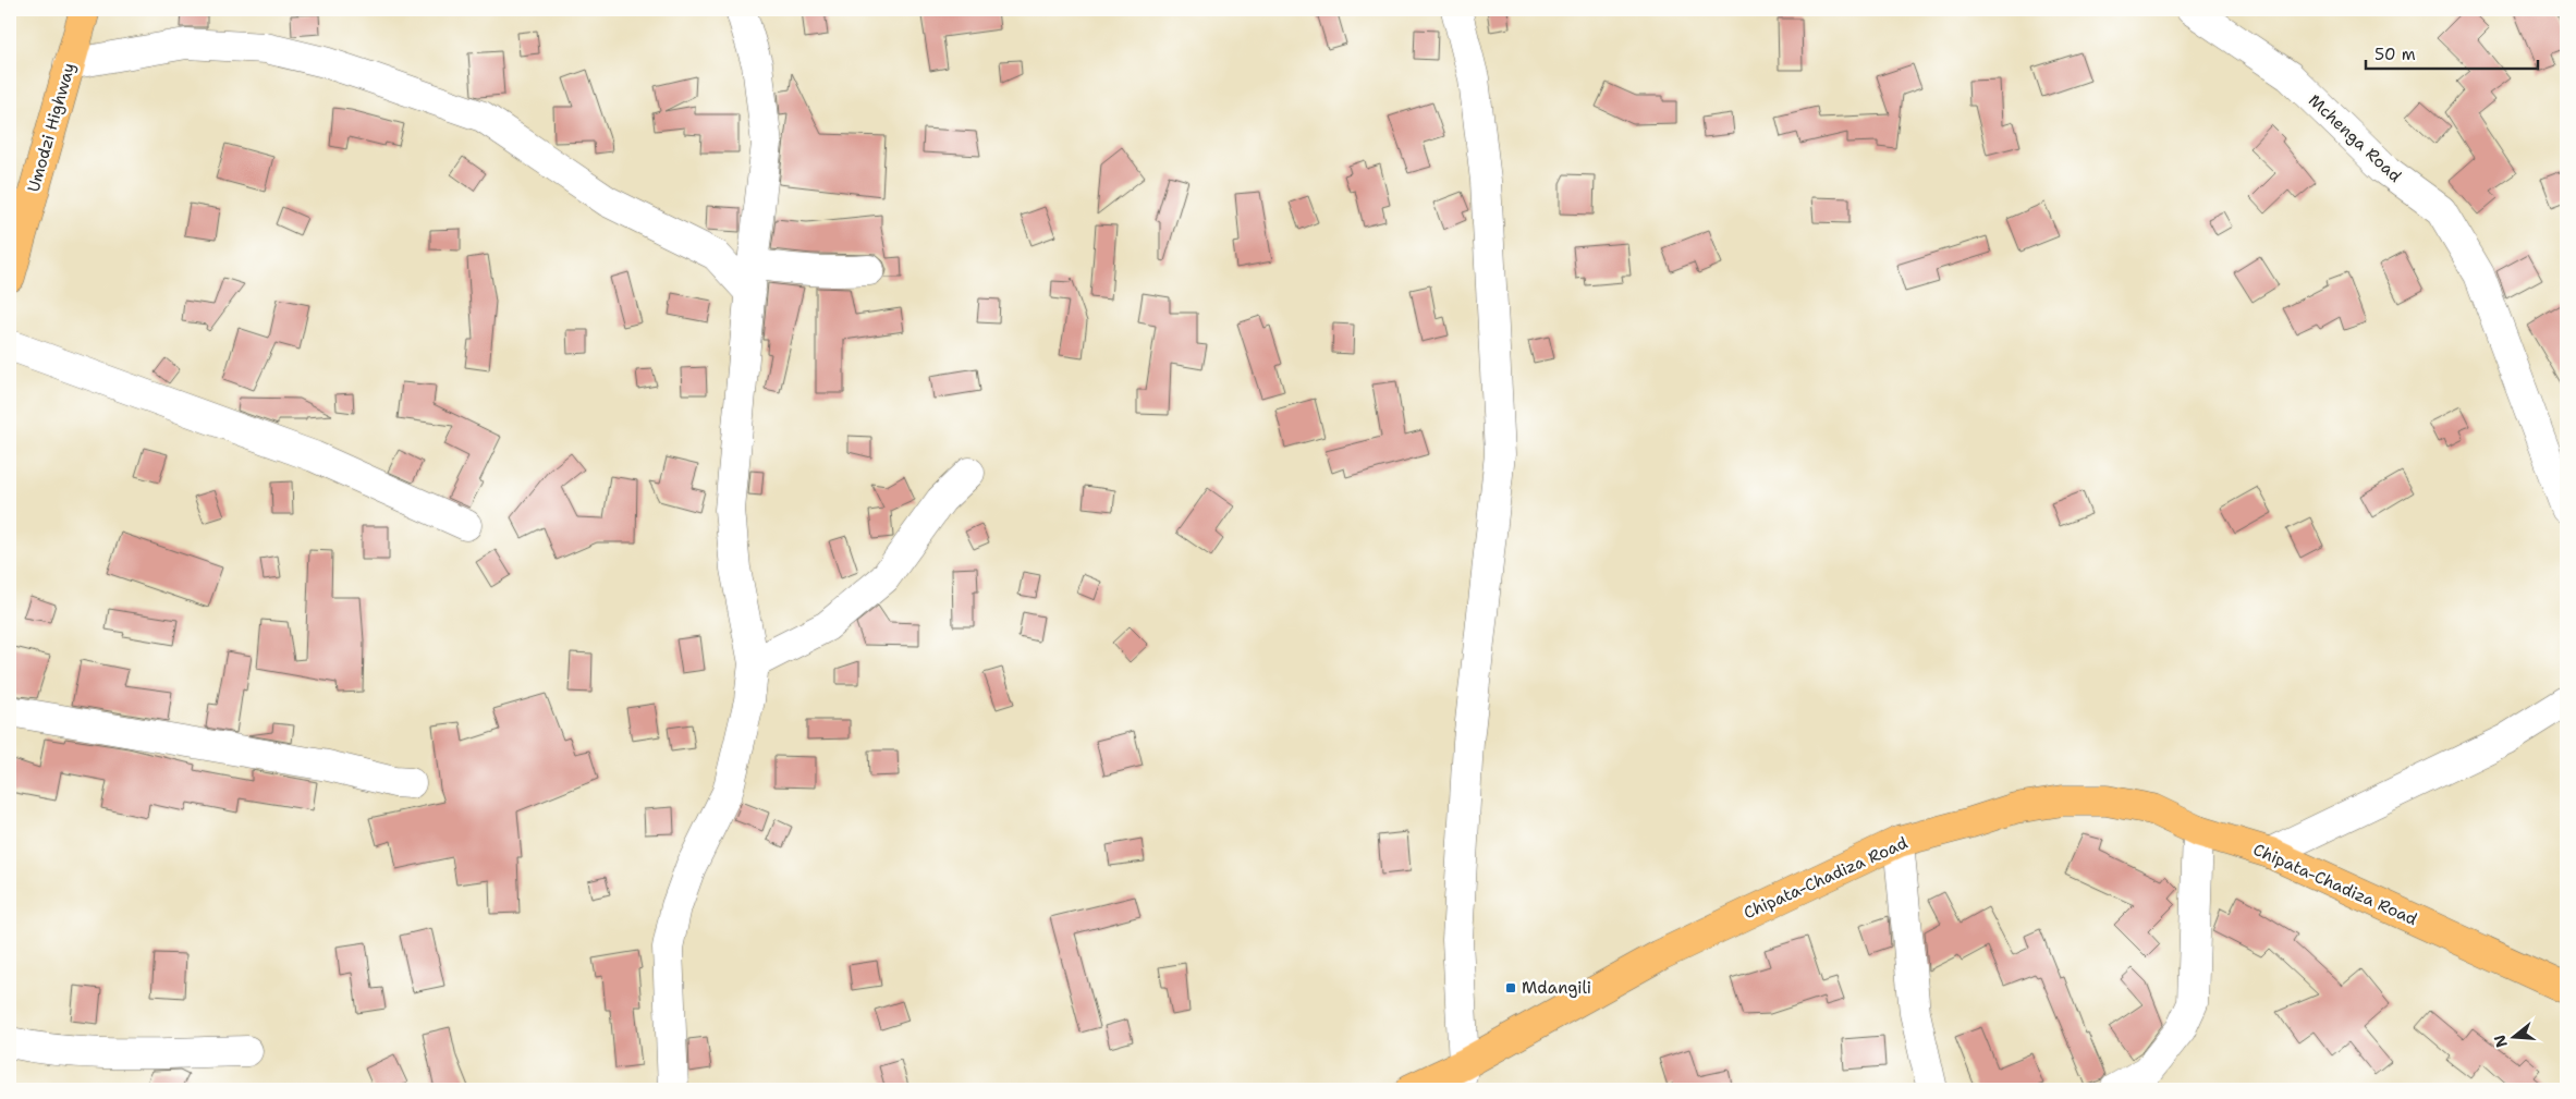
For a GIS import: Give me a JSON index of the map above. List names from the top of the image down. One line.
{"streets":{"main road":["Umodzi Highway","Chipata-Chadiza Road"],"street":["Mchenga Road"]},"places":{"transit":["Mdangili"]},"scale_bar":"50 m","north":"left"}
